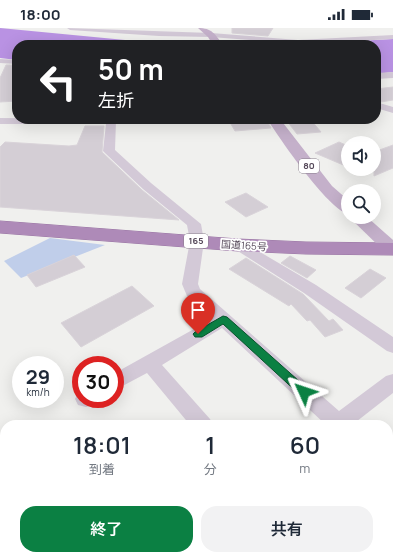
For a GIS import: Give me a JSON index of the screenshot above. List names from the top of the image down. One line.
{"streets":{"highway":["165","国道165号"],"main road":["80"]},"page":{"status":"18:00","turn":["50 m","左折"],"speed":"29 km/h","limit":"30","eta":["18:01","到着","1","分","60","m"],"buttons":["終了","共有"]}}
